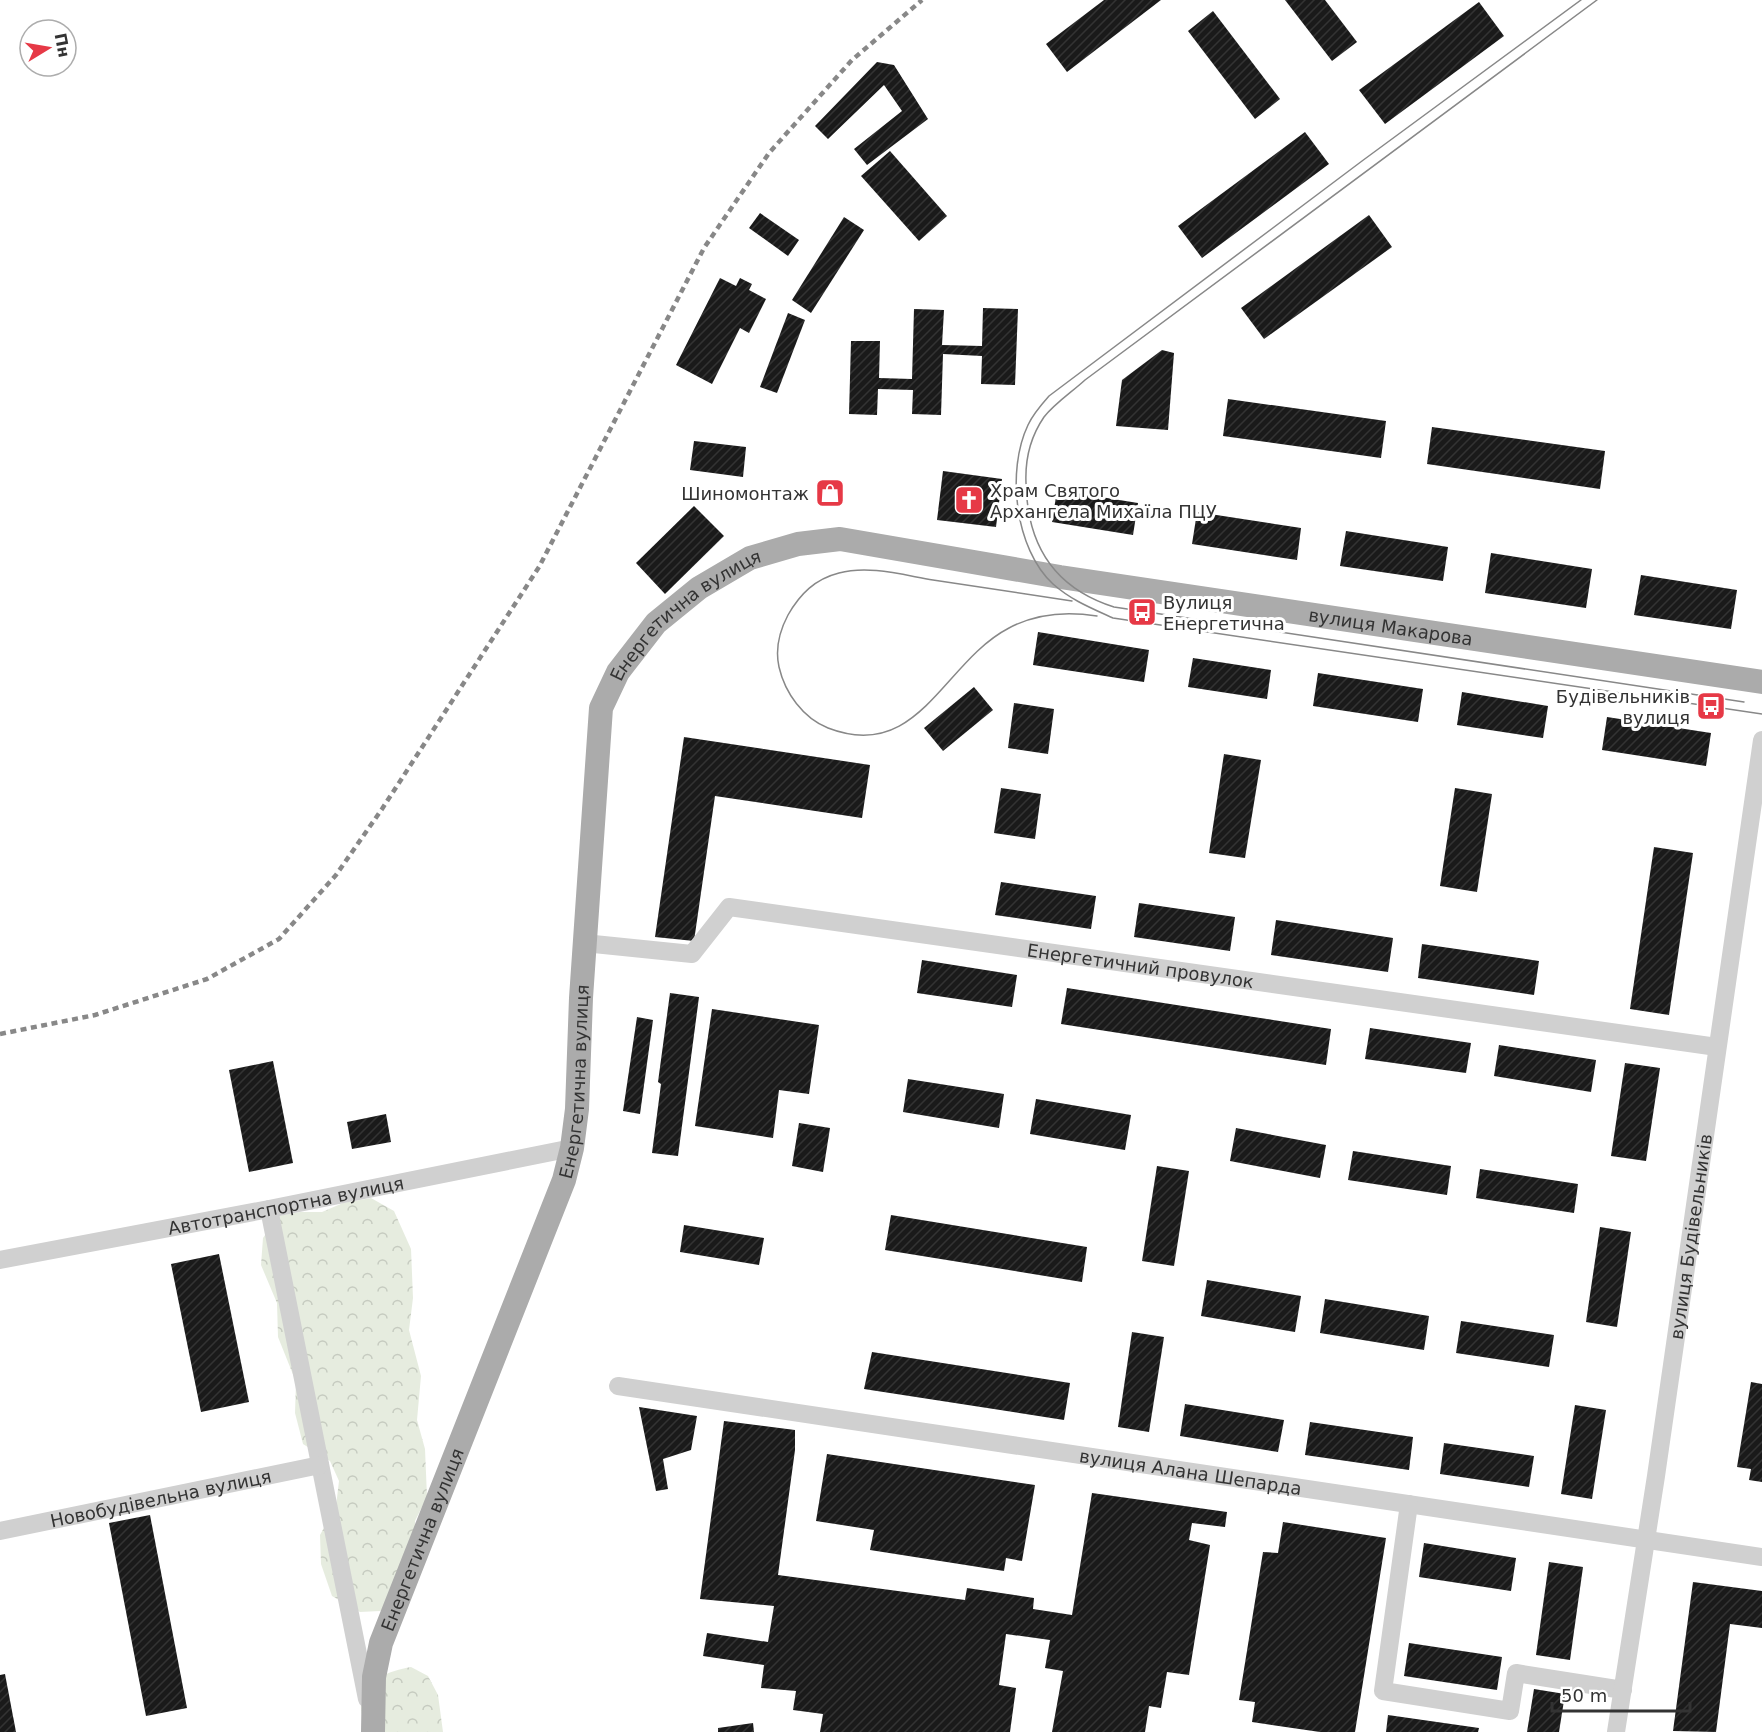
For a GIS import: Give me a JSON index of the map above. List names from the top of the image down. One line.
{"streets":{"main road":["Енергетична вулиця","вулиця Макарова"],"street":["Енергетичний провулок","Автотранспортна вулиця","вулиця Будівельників","вулиця Алана Шепарда","Новобудівельна вулиця"]},"crossings":[["Енергетична вулиця","вулиця Макарова"],["Енергетична вулиця","Енергетичний провулок"],["Енергетична вулиця","Автотранспортна вулиця"],["Енергетична вулиця","Новобудівельна вулиця"],["Енергетичний провулок","вулиця Будівельників"],["вулиця Будівельників","вулиця Алана Шепарда"]],"places":{"shop":["Шиномонтаж"],"church":["Храм Святого Архангела Михаїла ПЦУ"],"bus stop":["Вулиця Енергетична","Будівельників вулиця"]},"scale_bar":"50 m","north":"right"}
